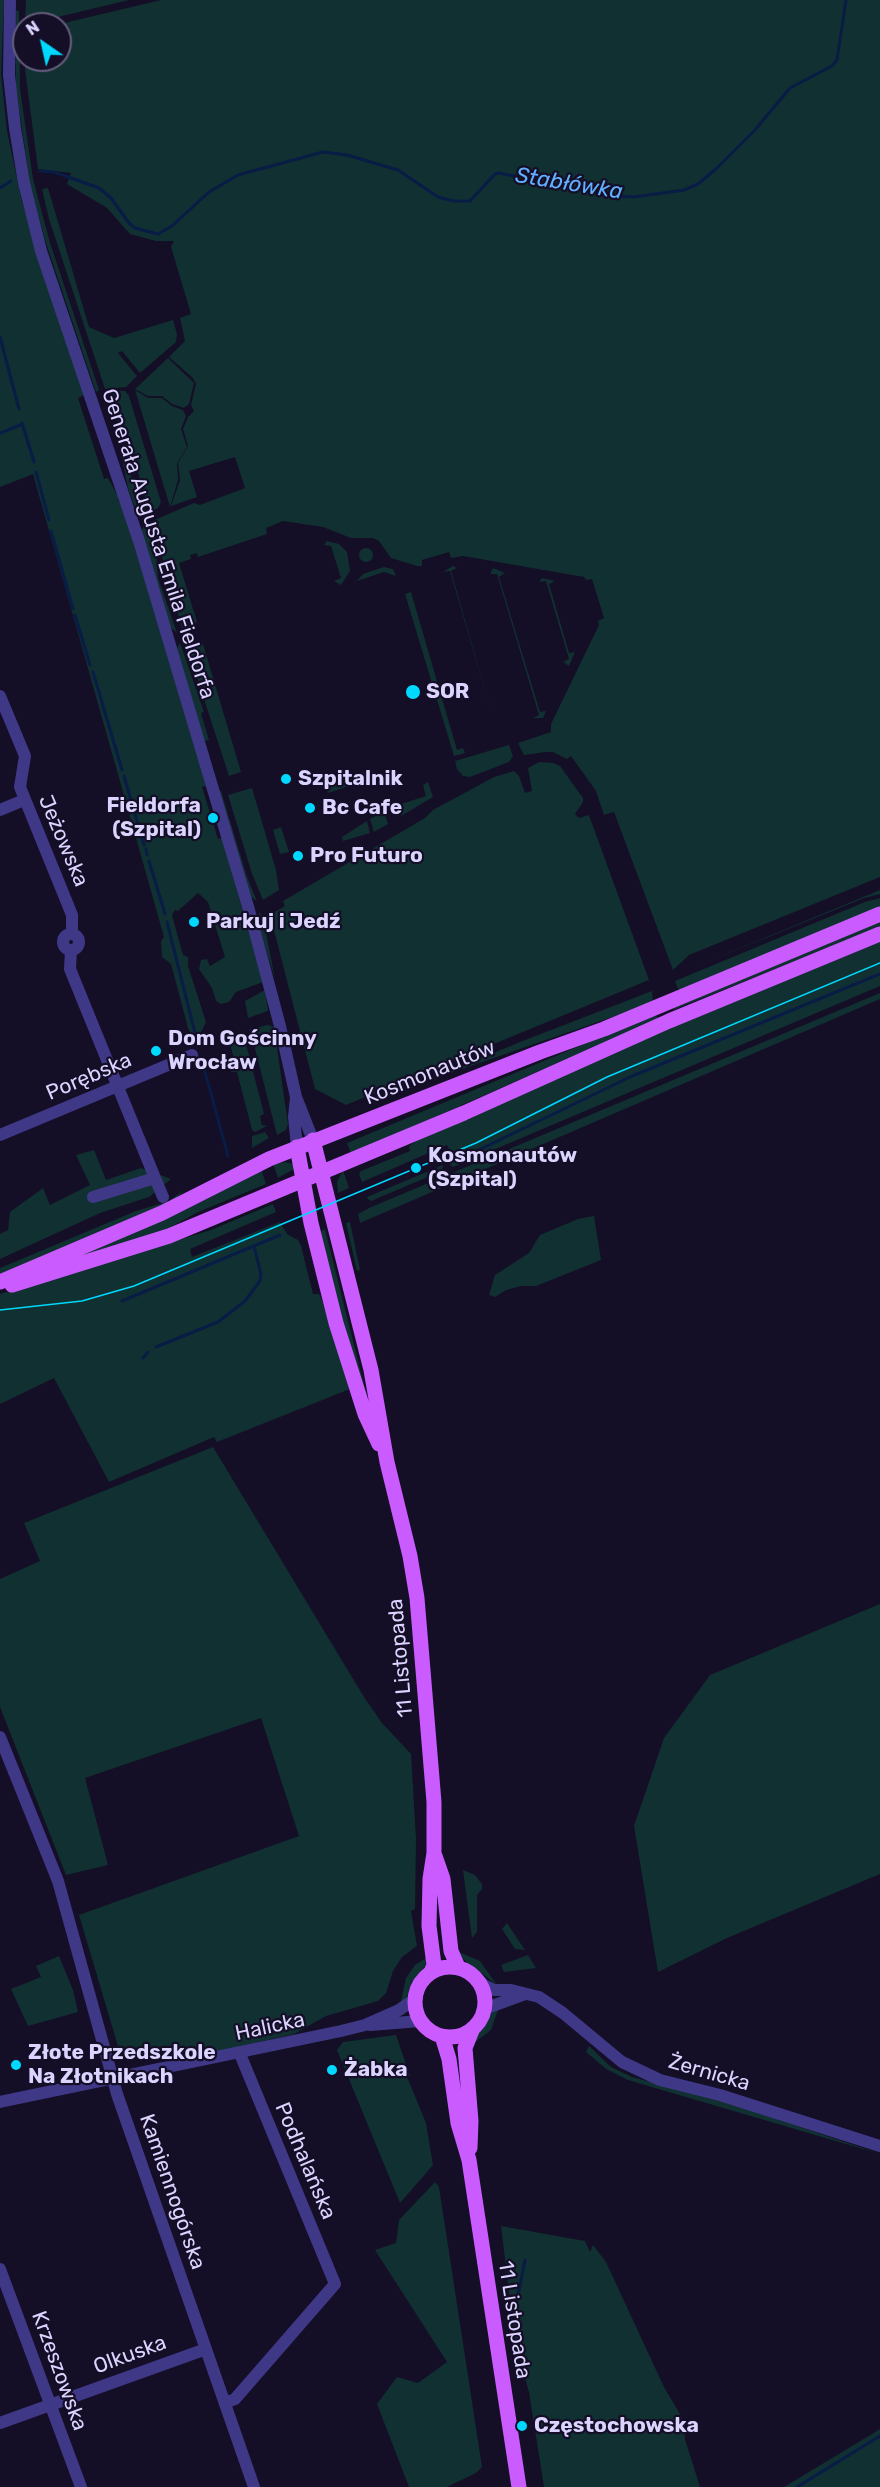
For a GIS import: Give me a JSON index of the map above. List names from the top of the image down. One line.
{"streets":{"main road":["Kosmonautów","11 Listopada"],"street":["Generała Augusta Emila Fieldorfa","Jeżowska","Porębska","Halicka","Żernicka","Podhalańska","Kamiennogórska","Olkuska","Krzeszowska"]},"crossings":[["Generała Augusta Emila Fieldorfa","Kosmonautów"],["Generała Augusta Emila Fieldorfa","11 Listopada"],["Jeżowska","Porębska"],["Kosmonautów","11 Listopada"],["11 Listopada","Halicka"],["Halicka","Podhalańska"],["Halicka","Kamiennogórska"],["Podhalańska","Kamiennogórska"],["Kamiennogórska","Olkuska"],["Olkuska","Krzeszowska"]],"water":["Stabłówka"],"places":["SOR","Szpitalnik","Bc Cafe","Fieldorfa (Szpital)","Pro Futuro","Parkuj i Jedź","Dom Gościnny Wrocław","Kosmonautów (Szpital)","Złote Przedszkole Na Złotnikach","Żabka","Częstochowska"],"north":"top left"}
